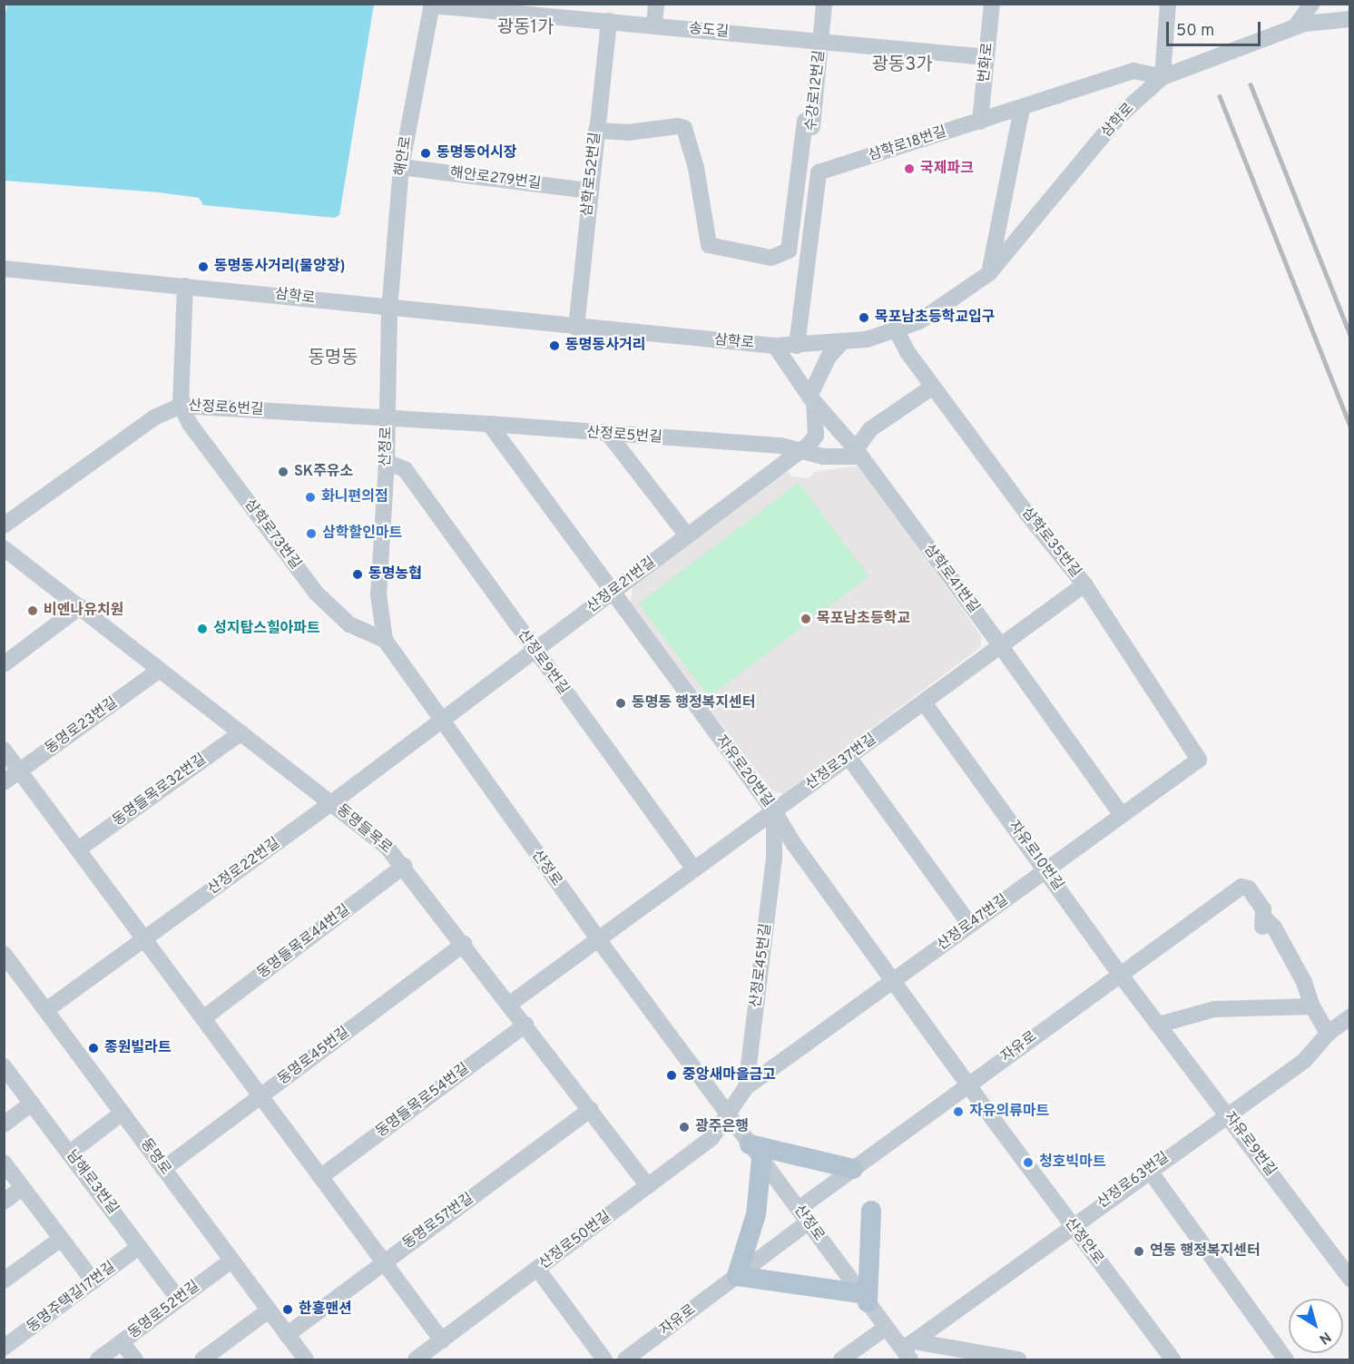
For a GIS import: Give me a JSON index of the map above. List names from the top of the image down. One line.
{"streets":{"street":["송도길","번화로","수강로12번길","삼학로","삼학로18번길","해안로","삼학로52번길","해안로279번길","산정로6번길","산정로5번길","산정로","삼학로73번길","삼학로35번길","삼학로41번길","산정로21번길","산정로9번길","동명로23번길","산정로37번길","자유로20번길","동명들목로32번길","동명들목로","자유로10번길","산정로22번길","산정로47번길","동명들목로44번길","산정로45번길","자유로","동명로45번길","동명들목로54번길","자유로9번길","동명로","산정로63번길","남해로3번길","동명로57번길","산정로50번길","산정안로","동명주택길17번길","동명로52번길"]},"crossings":[["송도길","번화로"],["송도길","수강로12번길"],["송도길","해안로"],["송도길","삼학로52번길"],["번화로","삼학로18번길"],["수강로12번길","삼학로18번길"],["삼학로","삼학로18번길"],["삼학로","해안로"],["삼학로","삼학로52번길"],["삼학로","산정로"],["삼학로","삼학로35번길"],["삼학로","삼학로41번길"],["해안로","해안로279번길"],["해안로","산정로"],["삼학로52번길","해안로279번길"],["산정로6번길","산정로5번길"],["산정로6번길","산정로"],["산정로6번길","삼학로73번길"],["산정로5번길","산정로"],["산정로5번길","삼학로41번길"],["산정로5번길","산정로21번길"],["산정로5번길","자유로20번길"],["산정로","삼학로73번길"],["산정로","산정로21번길"],["산정로","산정로9번길"],["산정로","산정로37번길"],["산정로","산정로22번길"],["산정로","산정로45번길"],["산정로","자유로"],["산정로","산정로63번길"],["산정로","산정로50번길"],["삼학로35번길","산정로37번길"],["삼학로35번길","산정로47번길"],["삼학로41번길","산정로21번길"],["삼학로41번길","산정로37번길"],["삼학로41번길","산정로47번길"],["산정로21번길","산정로9번길"],["산정로21번길","자유로20번길"],["산정로21번길","산정로22번길"],["산정로9번길","산정로37번길"],["동명로23번길","동명들목로"],["산정로37번길","자유로20번길"],["산정로37번길","동명들목로"],["산정로37번길","자유로10번길"],["산정로37번길","산정로45번길"],["자유로20번길","산정로47번길"],["자유로20번길","산정로45번길"],["자유로20번길","자유로"],["자유로20번길","산정안로"],["동명들목로32번길","동명들목로"],["동명들목로","산정로22번길"],["동명들목로","동명들목로44번길"],["동명들목로","동명로45번길"],["동명들목로","동명들목로54번길"],["동명들목로","동명로57번길"],["동명들목로","산정로50번길"],["자유로10번길","산정로47번길"],["자유로10번길","자유로"],["자유로10번길","자유로9번길"],["산정로22번길","동명로"],["산정로47번길","산정로45번길"],["산정로45번길","산정로50번길"],["동명로45번길","동명로"],["자유로9번길","산정로63번길"],["동명로","동명로57번길"],["동명로","동명로52번길"],["산정로63번길","산정안로"],["남해로3번길","동명주택길17번길"],["남해로3번길","동명로52번길"]],"districts":["광동1가","광동3가","동명동"],"places":["동명동어시장","국제파크","동명동사거리(물양장)","목포남초등학교입구","동명동사거리","SK주유소","화니편의점","삼학할인마트","동명농협","비엔나유치원","목포남초등학교","성지탑스힐아파트","동명동 행정복지센터","종원빌라트","중앙새마을금고","자유의류마트","광주은행","청호빅마트","연동 행정복지센터","한흥맨션"],"scale_bar":"50 m","north":"bottom right"}
